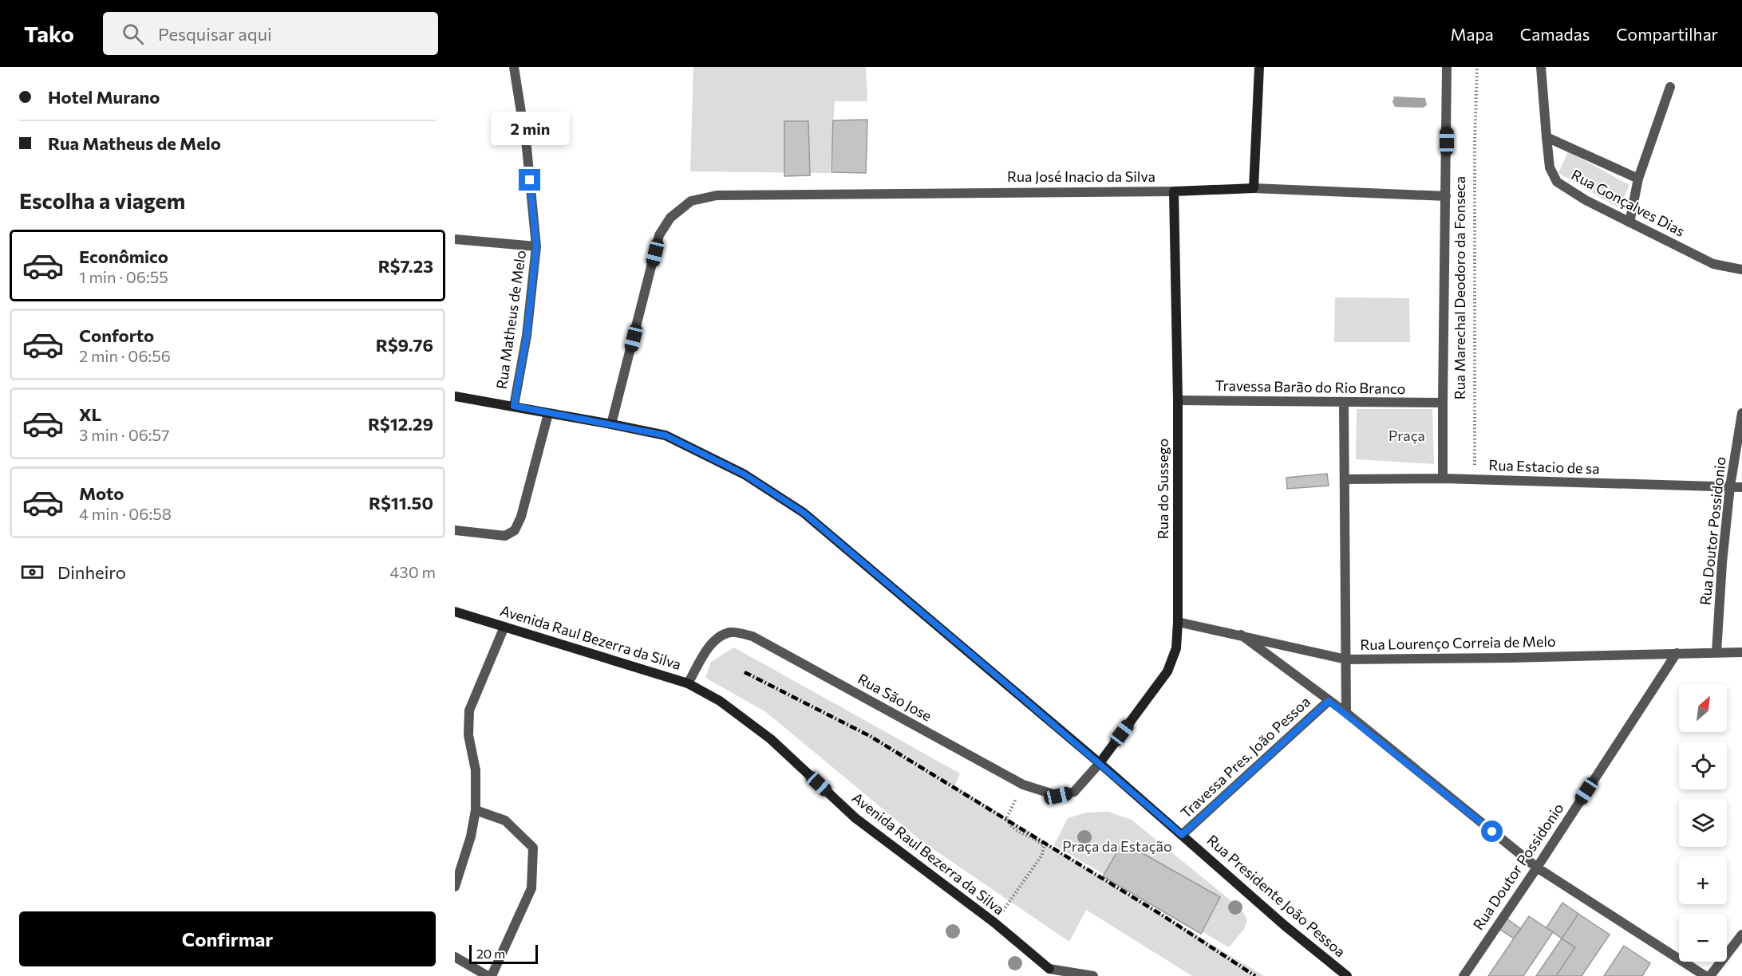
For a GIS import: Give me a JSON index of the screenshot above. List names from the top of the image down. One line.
{"streets":{"street":["Rua José Inacio da Silva","Rua Gonçalves Dias","Rua Marechal Deodoro da Fonseca","Rua Matheus de Melo","Travessa Barão do Rio Branco","Rua Estacio de sa","Rua do Sussego","Rua Doutor Possidonio","Avenida Raul Bezerra da Silva","Rua Lourenço Correia de Melo","Rua São Jose","Travessa Pres. João Pessoa","Rua Presidente João Pessoa"]},"crossings":[["Rua José Inacio da Silva","Rua Marechal Deodoro da Fonseca"],["Rua José Inacio da Silva","Rua do Sussego"],["Rua José Inacio da Silva","Rua Presidente João Pessoa"],["Rua Marechal Deodoro da Fonseca","Travessa Barão do Rio Branco"],["Rua Marechal Deodoro da Fonseca","Rua Estacio de sa"],["Rua Matheus de Melo","Rua Presidente João Pessoa"],["Travessa Barão do Rio Branco","Rua do Sussego"],["Rua Estacio de sa","Rua Doutor Possidonio"],["Rua do Sussego","Rua Lourenço Correia de Melo"],["Rua do Sussego","Rua São Jose"],["Rua do Sussego","Rua Presidente João Pessoa"],["Rua Doutor Possidonio","Rua Lourenço Correia de Melo"],["Avenida Raul Bezerra da Silva","Rua São Jose"],["Rua São Jose","Rua Presidente João Pessoa"],["Travessa Pres. João Pessoa","Rua Presidente João Pessoa"]],"parks":["Praça","Praça da Estação"],"scale_bar":"20 m","north":"top right","page":{"header":"Tako","search":"Pesquisar aqui","nav":["Mapa","Camadas","Compartilhar"],"banner":["Hotel Murano","Rua Matheus de Melo"],"bubble":"2 min","heading":"Escolha a viagem","list":[{"name":"Econômico","note":"1 min · 06:55","value":"R$7.23"},{"name":"Conforto","note":"2 min · 06:56","value":"R$9.76"},{"name":"XL","note":"3 min · 06:57","value":"R$12.29"},{"name":"Moto","note":"4 min · 06:58","value":"R$11.50"}],"pay":["Dinheiro","430 m"],"map_buttons":["+","−"],"buttons":"Confirmar","scale":"20 m"}}
